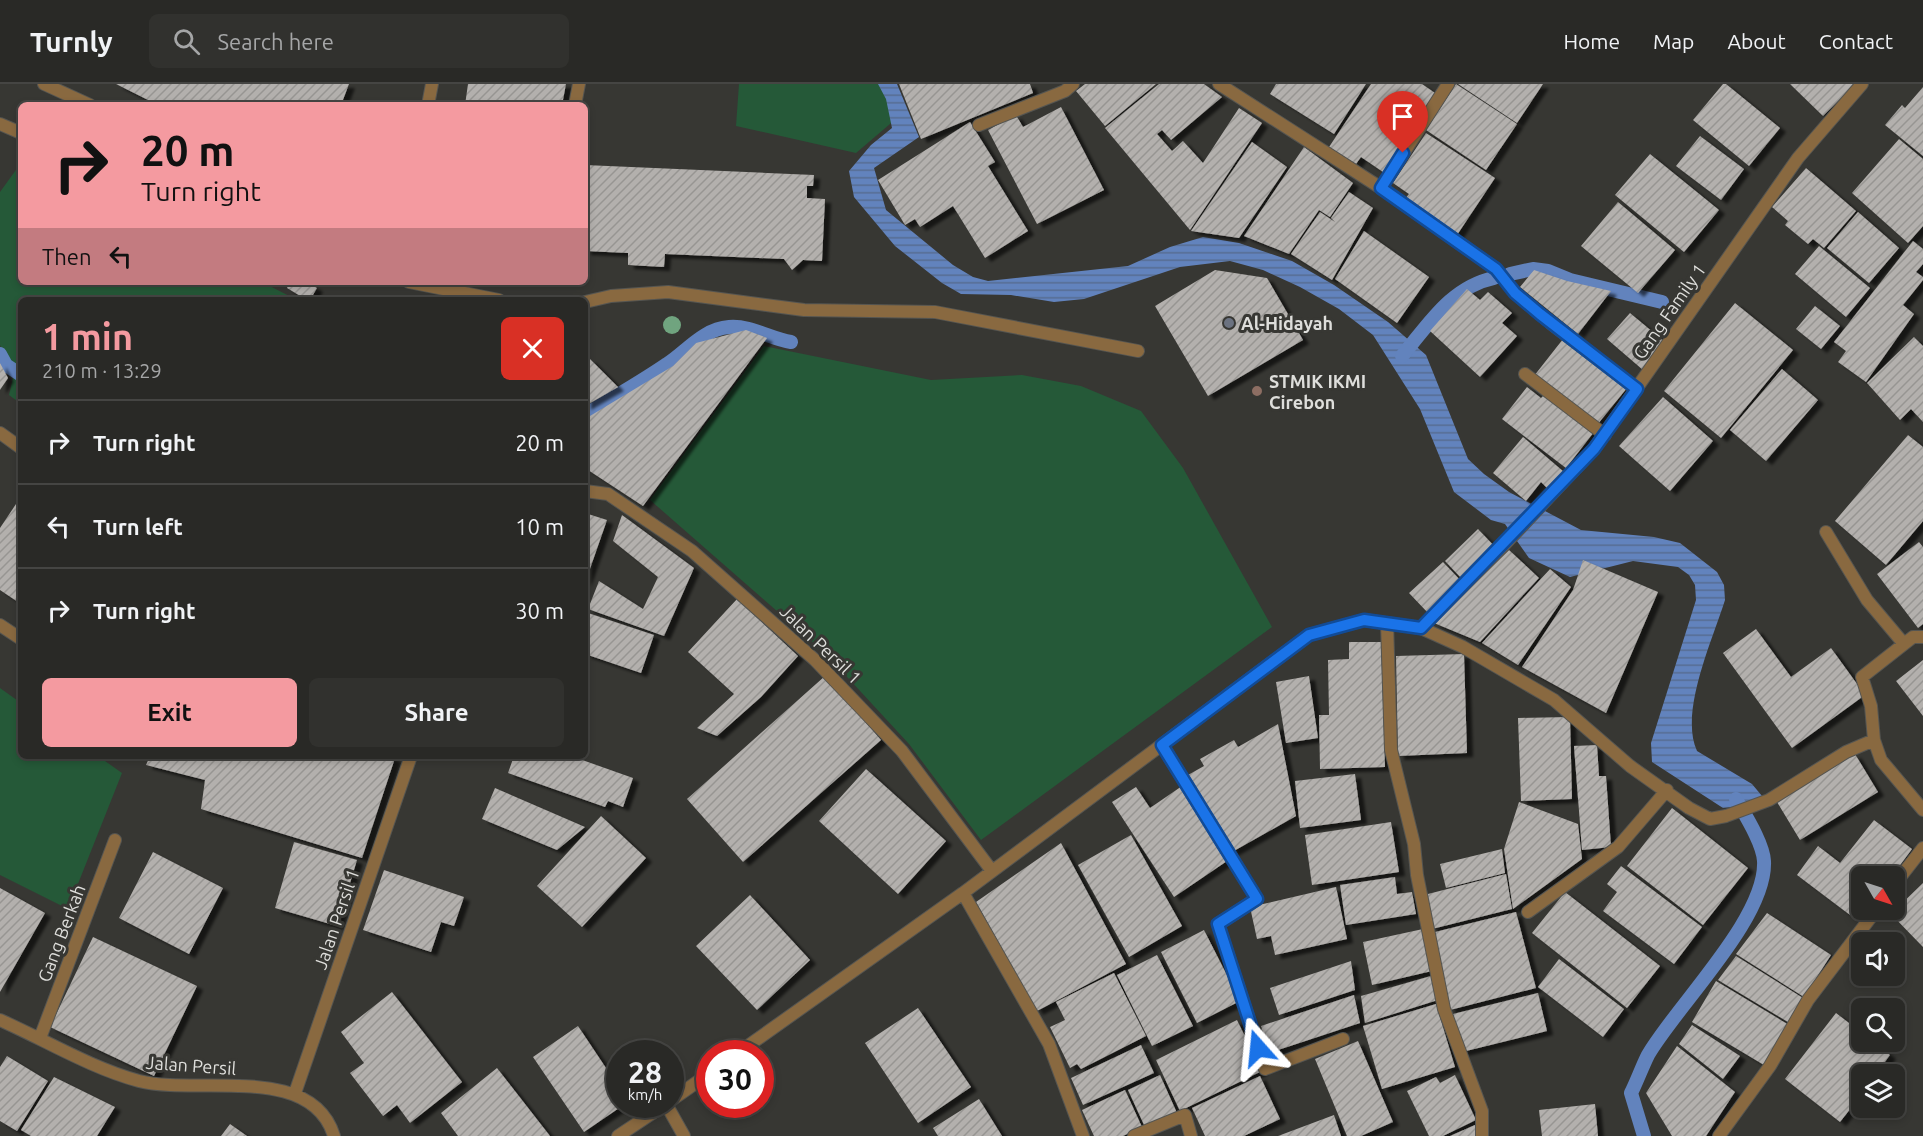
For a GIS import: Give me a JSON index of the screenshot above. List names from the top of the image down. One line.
{"streets":{"street":["Gang Family 1","Jalan Persil 1","Gang Berkah","Jalan Persil"]},"crossings":[["Jalan Persil 1","Jalan Persil"],["Gang Berkah","Jalan Persil"]],"places":["Al-Hidayah","STMIK IKMI Cirebon"],"north":"bottom right","page":{"header":"Turnly","search":"Search here","nav":["Home","Map","About","Contact"],"turn":["20 m","Turn right"],"then":"Then","heading":["1 min","210 m · 13:29"],"list":[{"name":"Turn right","value":"20 m"},{"name":"Turn left","value":"10 m"},{"name":"Turn right","value":"30 m"}],"buttons":["Exit","Share"],"speed":"28 km/h","limit":"30"}}
